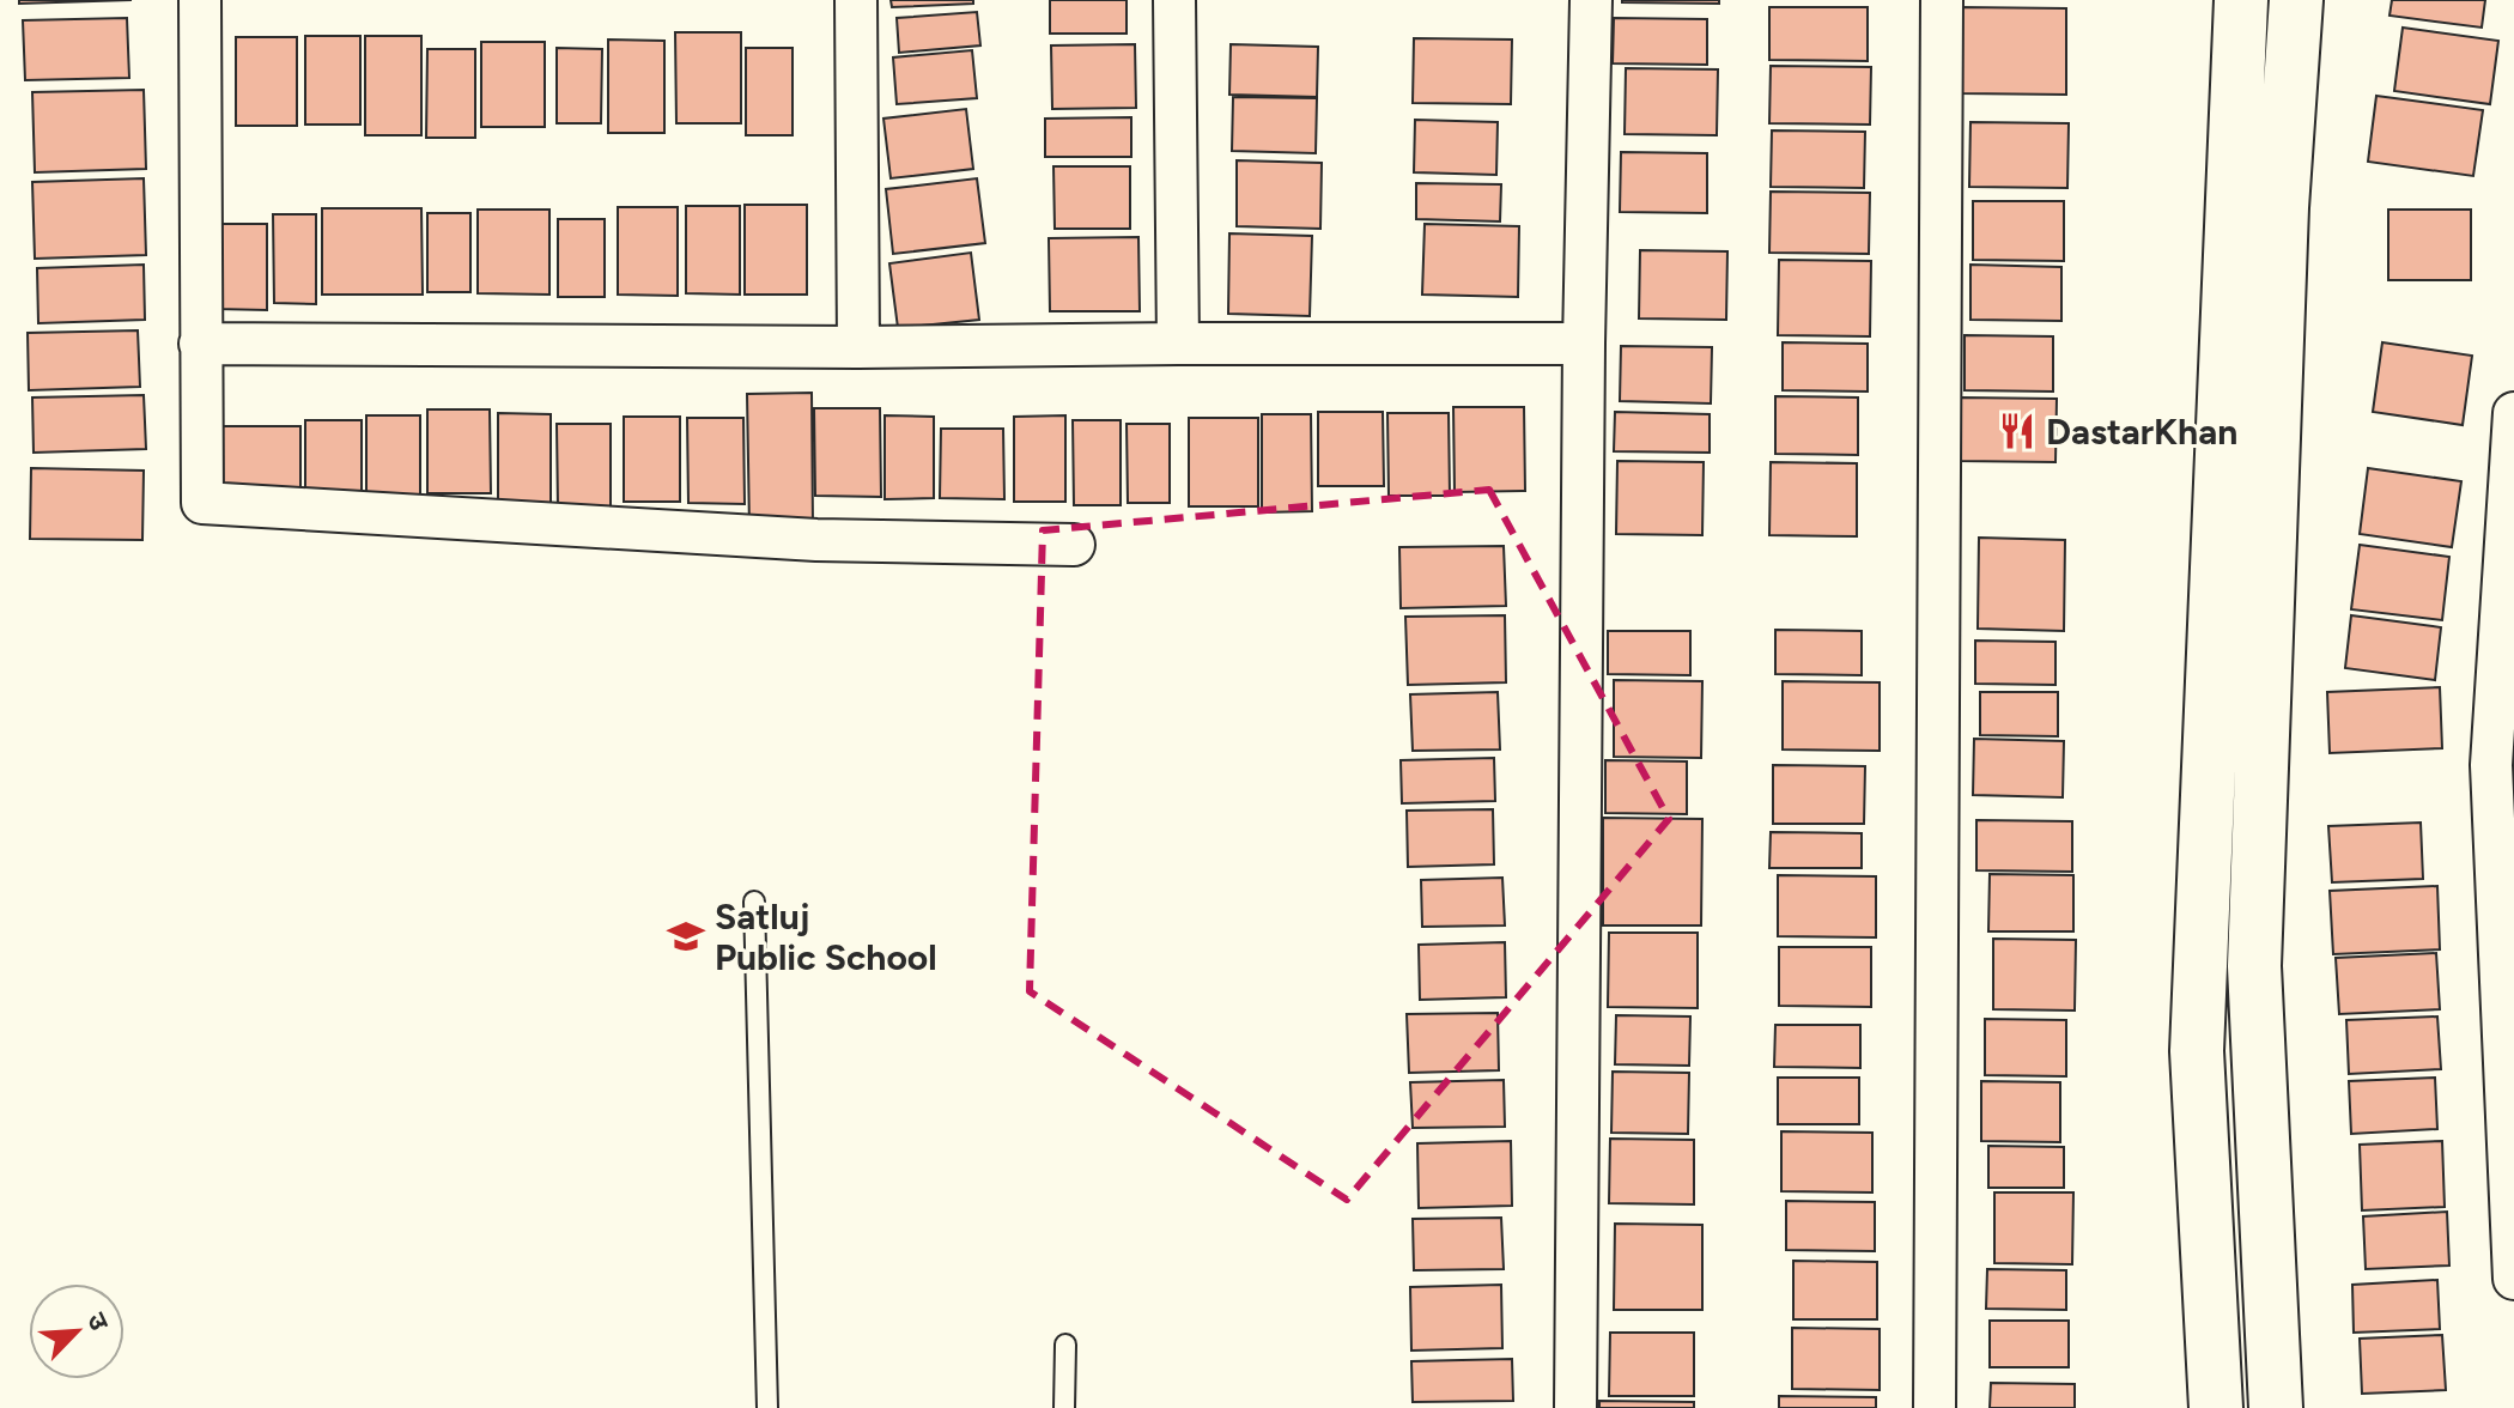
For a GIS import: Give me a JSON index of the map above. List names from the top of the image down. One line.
{"places":{"restaurant":["DastarKhan"],"school or university":["Satluj Public School"]},"north":"top right"}
